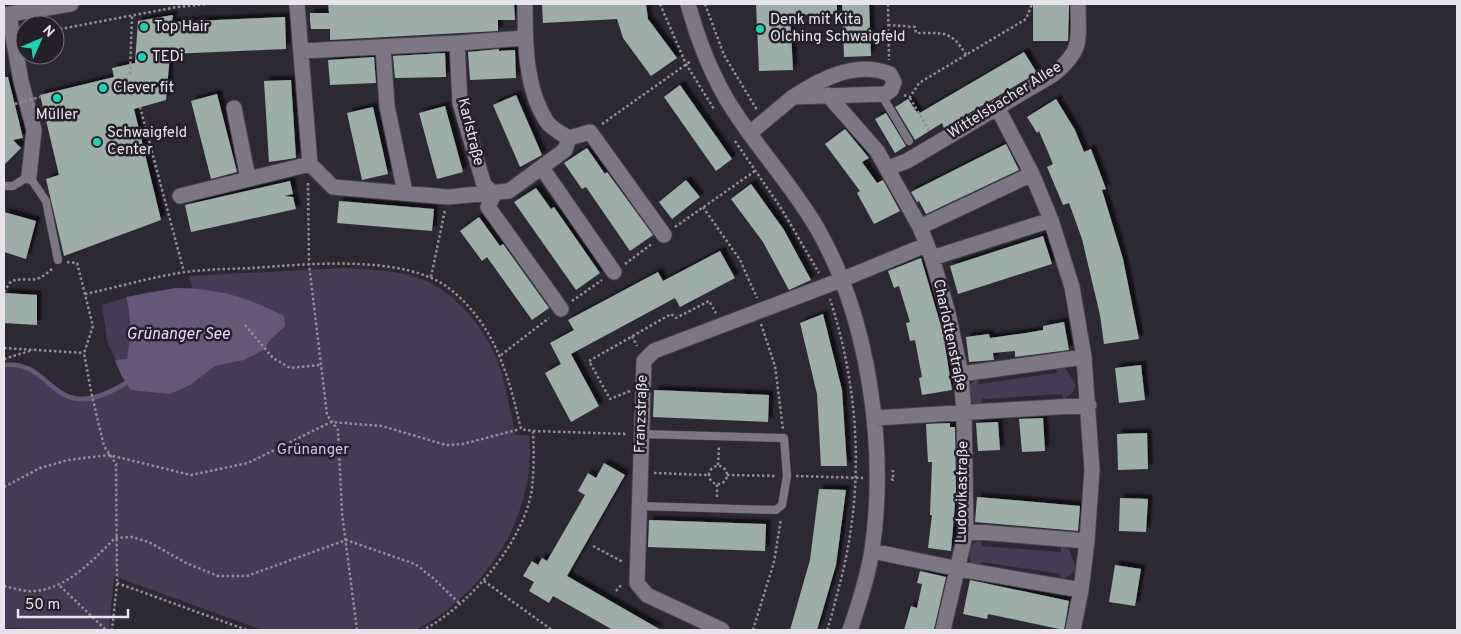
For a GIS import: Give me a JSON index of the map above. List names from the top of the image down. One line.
{"streets":{"street":["Wittelsbacher Allee","Karlstraße","Charlottenstraße","Franzstraße","Ludovikastraße"]},"crossings":[["Wittelsbacher Allee","Charlottenstraße"],["Charlottenstraße","Franzstraße"],["Charlottenstraße","Ludovikastraße"]],"water":["Grünanger See"],"parks":["Grünanger"],"places":["Top Hair","Denk mit Kita Olching Schwaigfeld","TEDi","Clever fit","Müller","Schwaigfeld Center"],"scale_bar":"50 m","north":"top right"}
